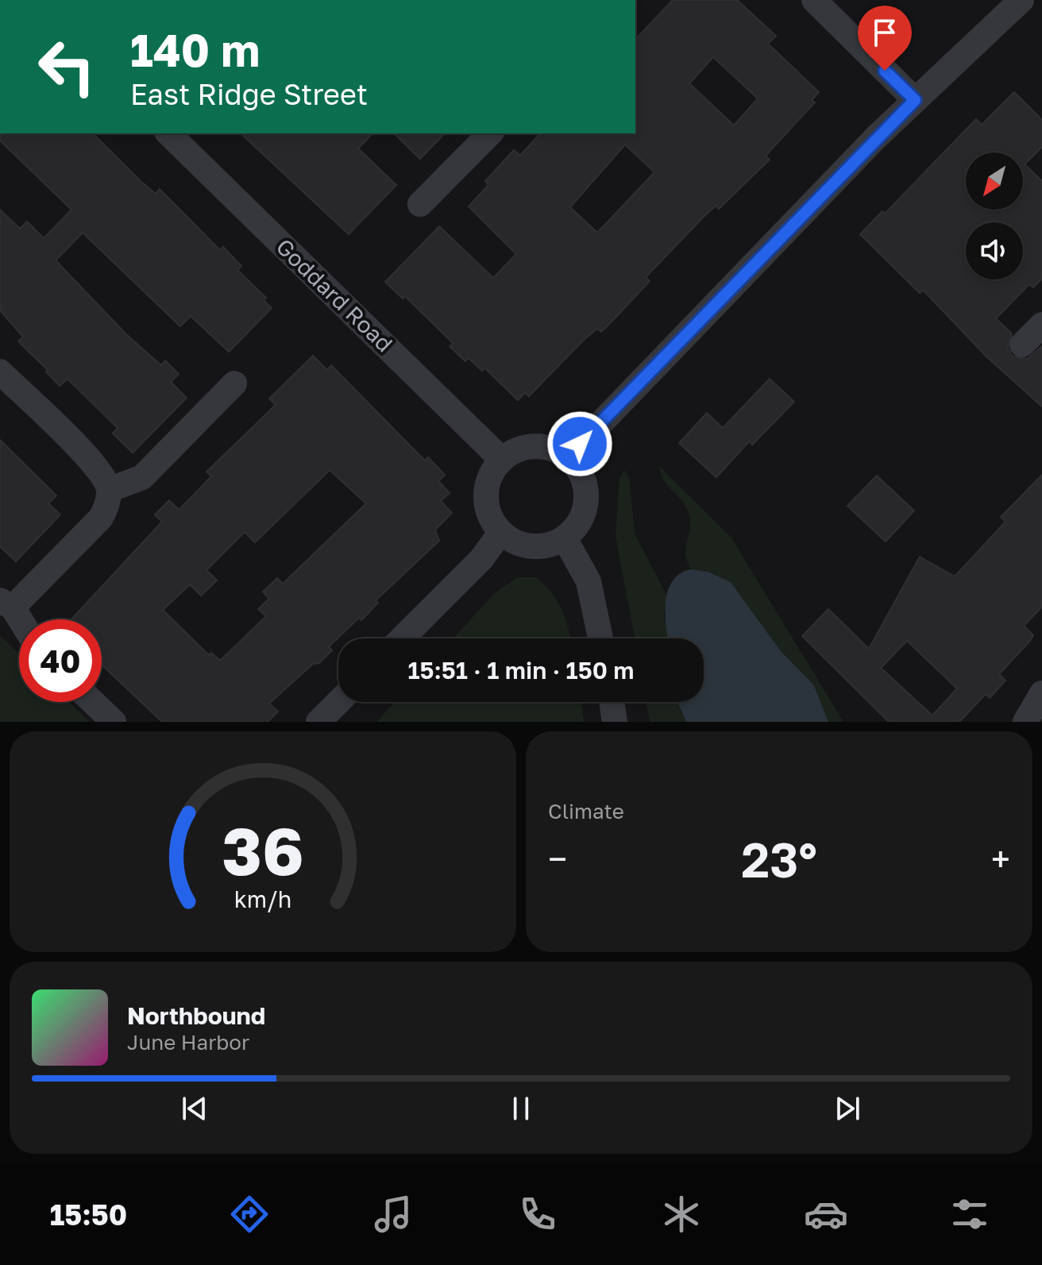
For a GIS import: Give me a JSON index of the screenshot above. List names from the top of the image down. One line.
{"streets":{"street":["Goddard Road"]},"north":"bottom left","page":{"turn":["140 m","East Ridge Street"],"limit":"40","trip":"15:51 · 1 min · 150 m","tile":"Climate","heat":["−","23°","+"],"song":["Northbound","June Harbor"],"tabs":"15:50","gauge":["36","km/h"]}}
